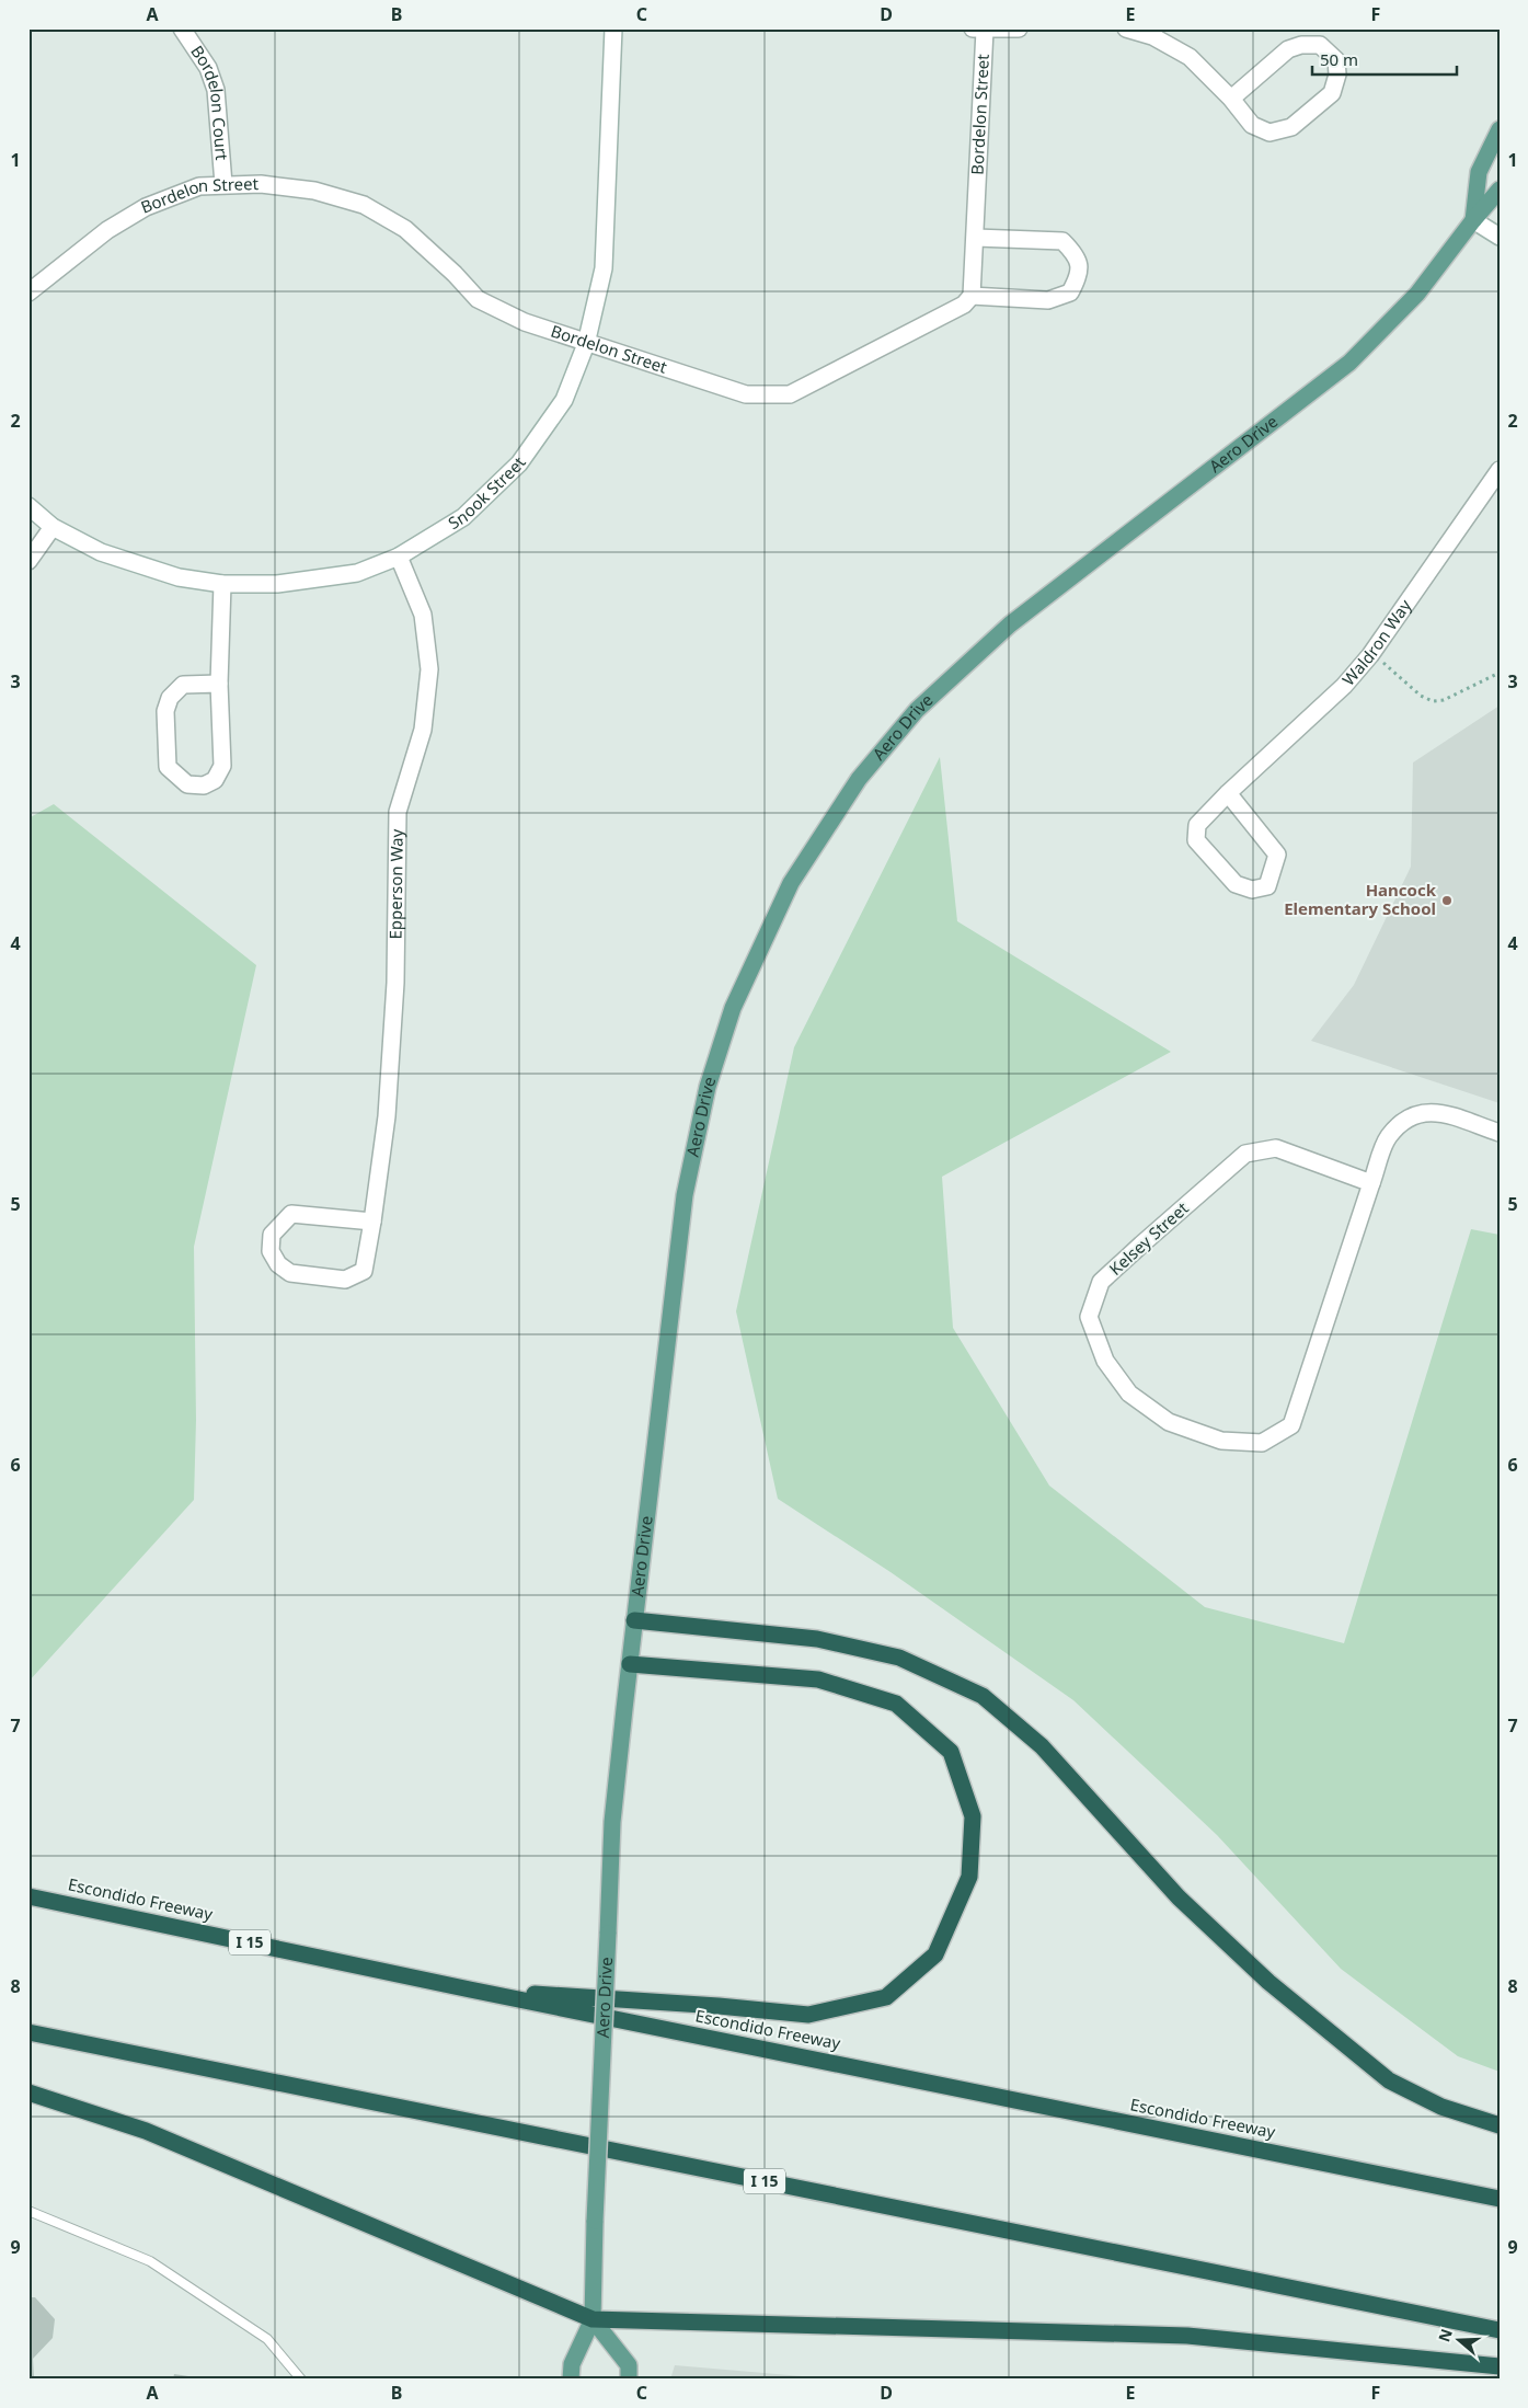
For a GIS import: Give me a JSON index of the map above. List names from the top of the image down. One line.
{"streets":{"highway":["Escondido Freeway","I 15"],"main road":["Aero Drive"],"street":["Bordelon Court","Bordelon Street","Snook Street","Waldron Way","Epperson Way","Kelsey Street"]},"crossings":[["Bordelon Court","Bordelon Street"],["Bordelon Street","Snook Street"],["Snook Street","Epperson Way"]],"places":["Hancock Elementary School"],"scale_bar":"50 m","north":"left","grid":{"columns":["A","B","C","D","E","F"],"rows":["1","2","3","4","5","6","7","8","9"]}}
